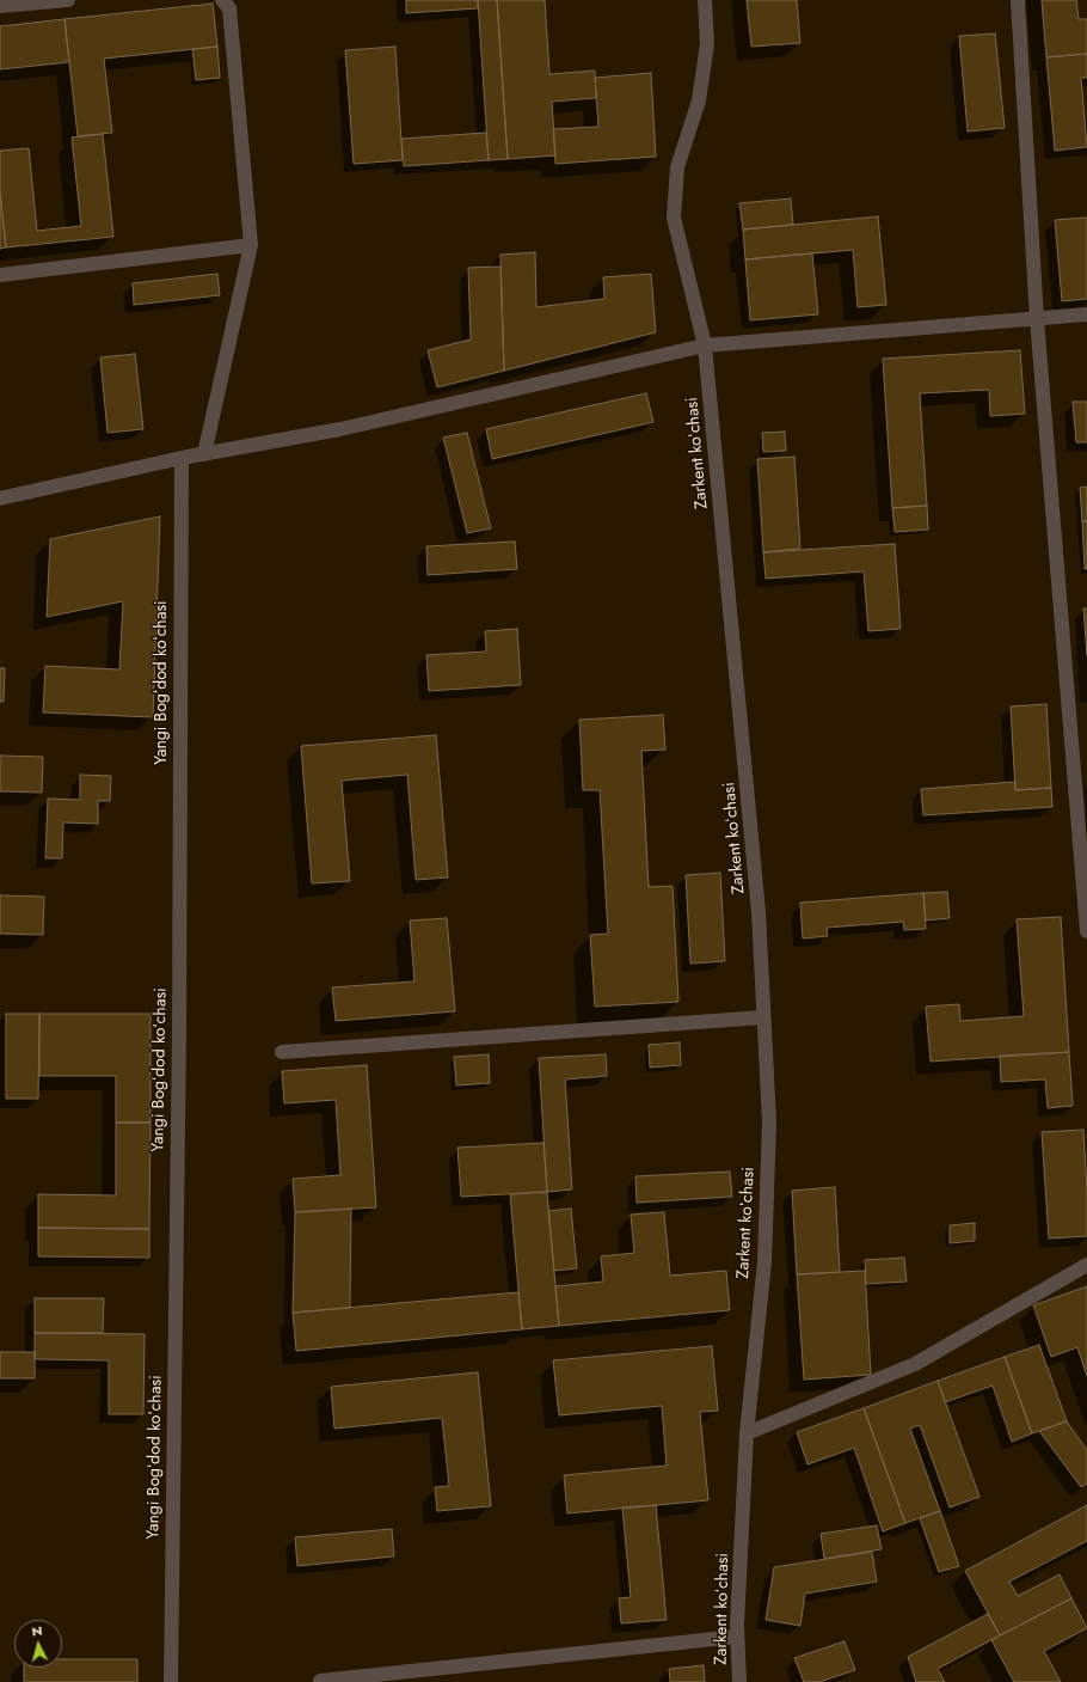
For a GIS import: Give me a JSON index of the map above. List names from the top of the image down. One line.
{"streets":{"street":["Zarkent koʻchasi","Yangi Bogʻdod koʻchasi"]},"north":"top"}
